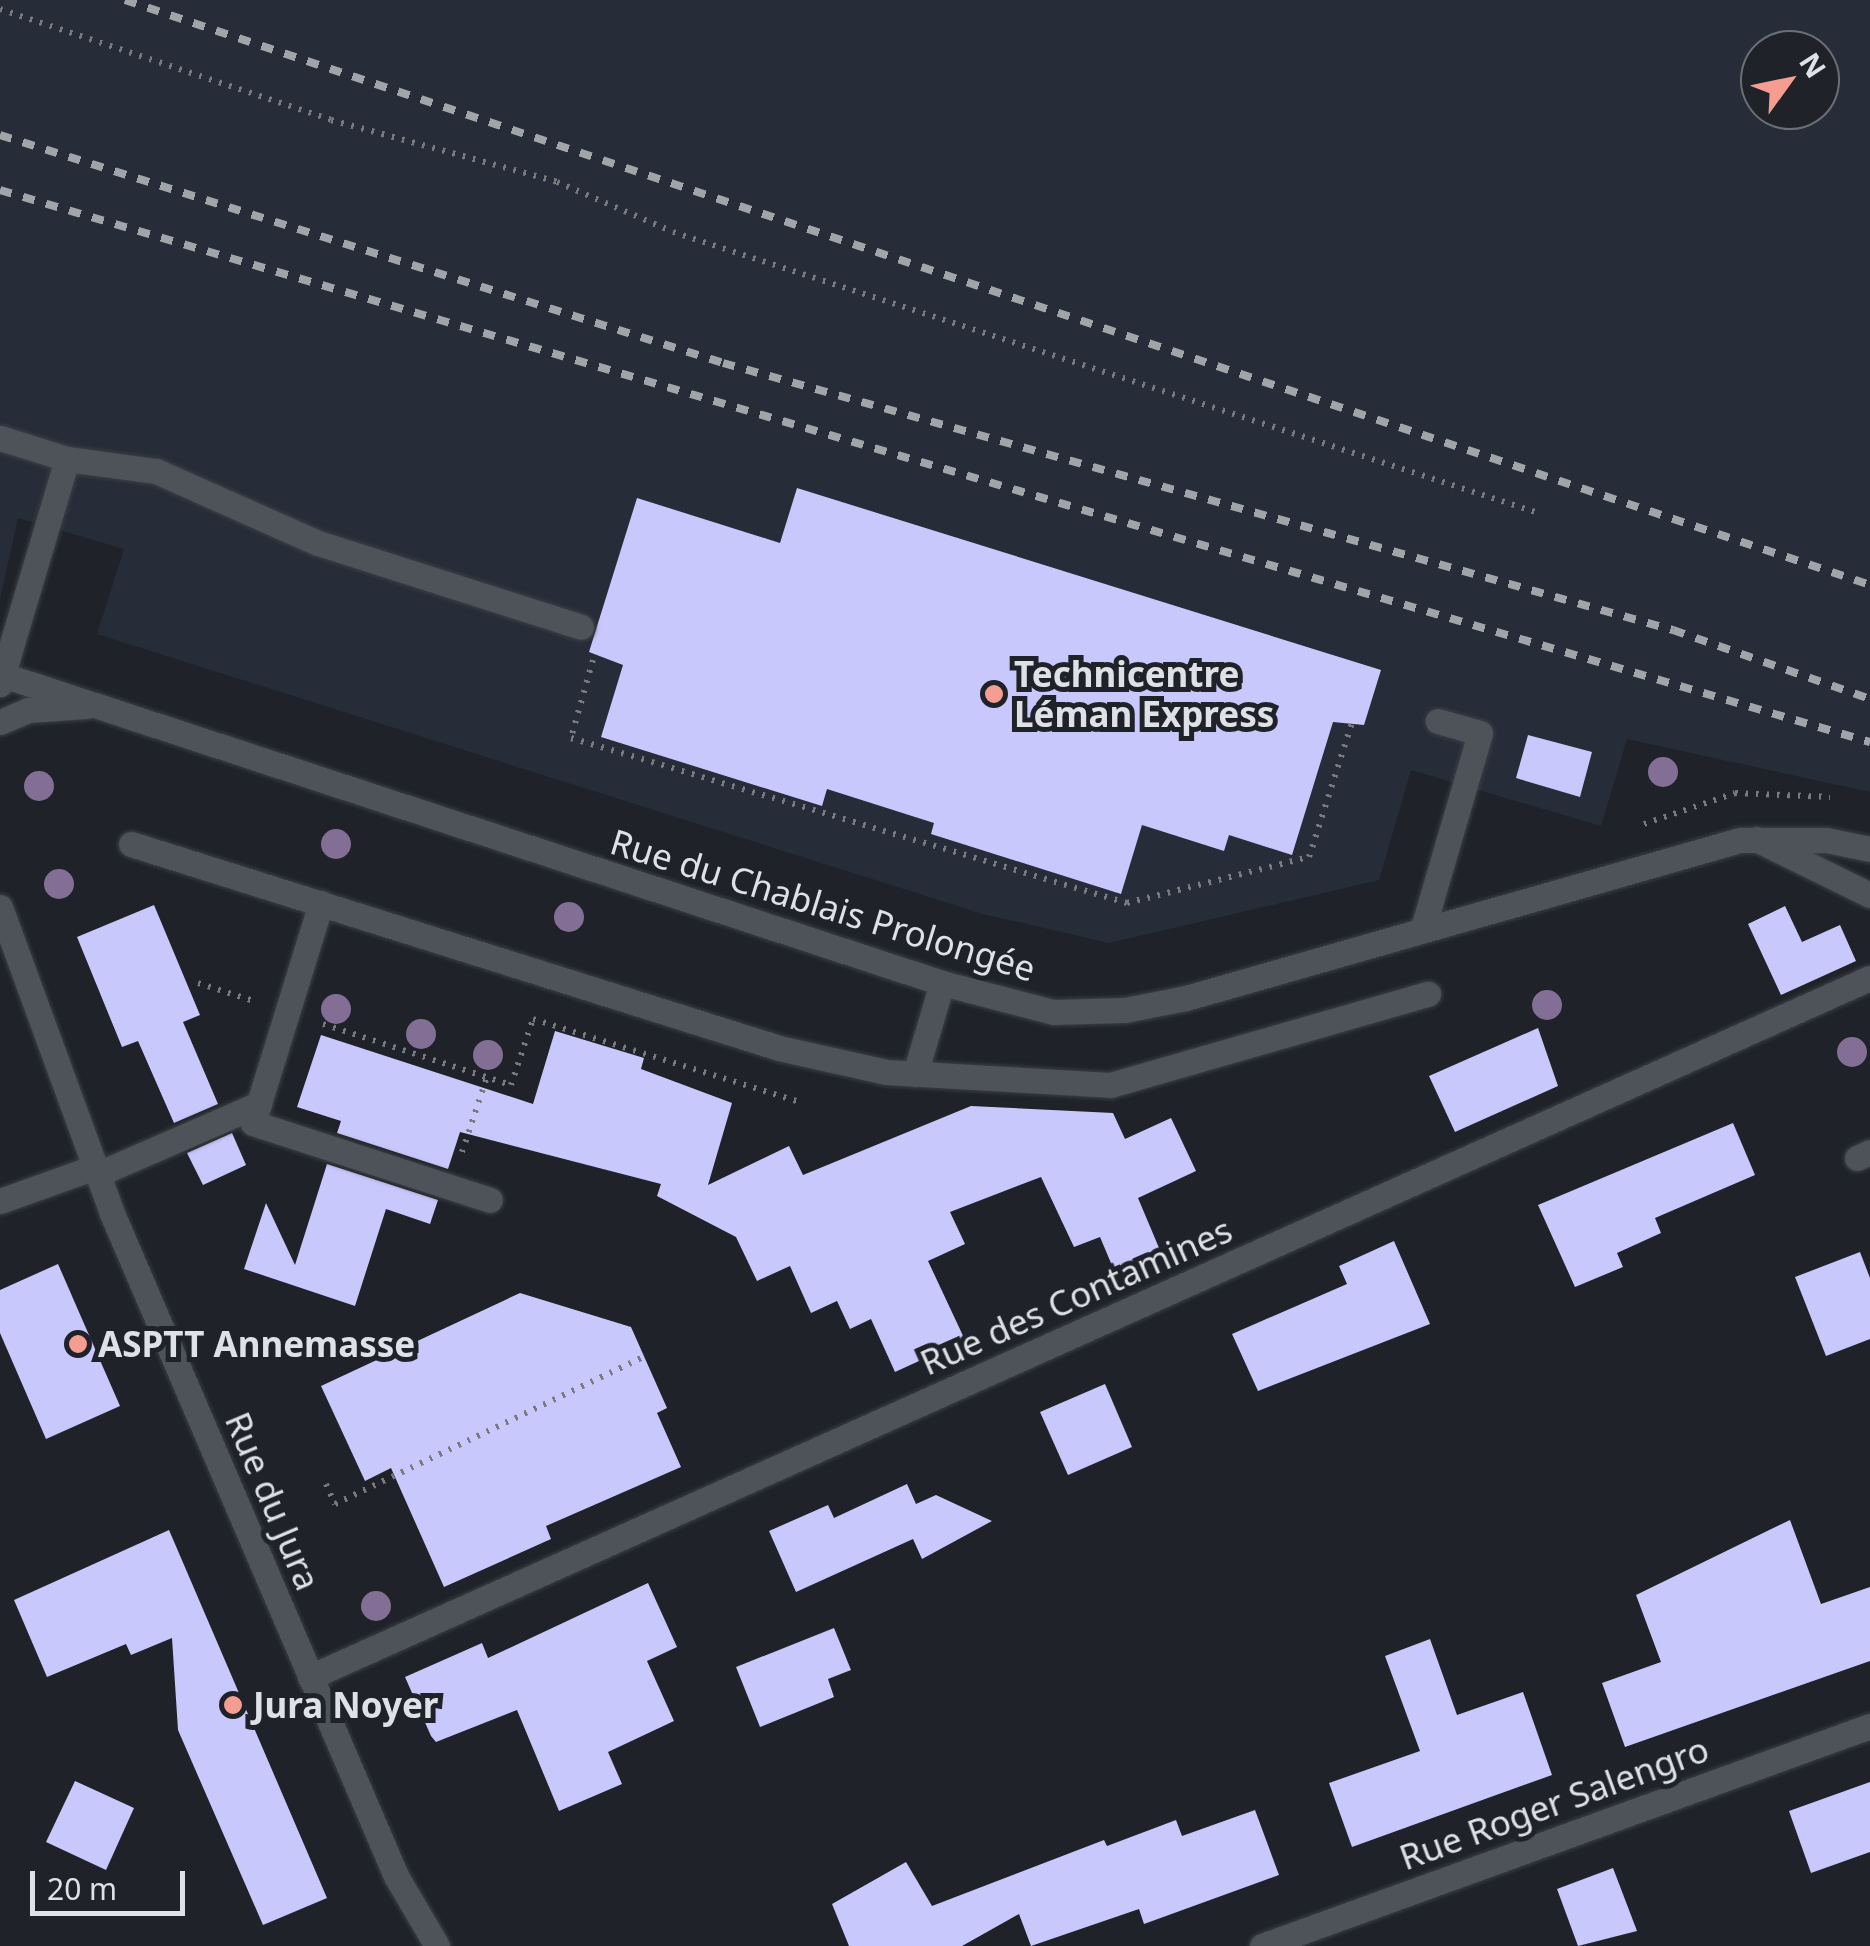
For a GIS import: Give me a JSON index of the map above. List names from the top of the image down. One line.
{"streets":{"street":["Rue du Chablais Prolongée","Rue des Contamines","Rue du Jura","Rue Roger Salengro"]},"crossings":[["Rue des Contamines","Rue du Jura"]],"places":["Technicentre Léman Express","ASPTT Annemasse","Jura Noyer"],"scale_bar":"20 m","north":"top right"}
